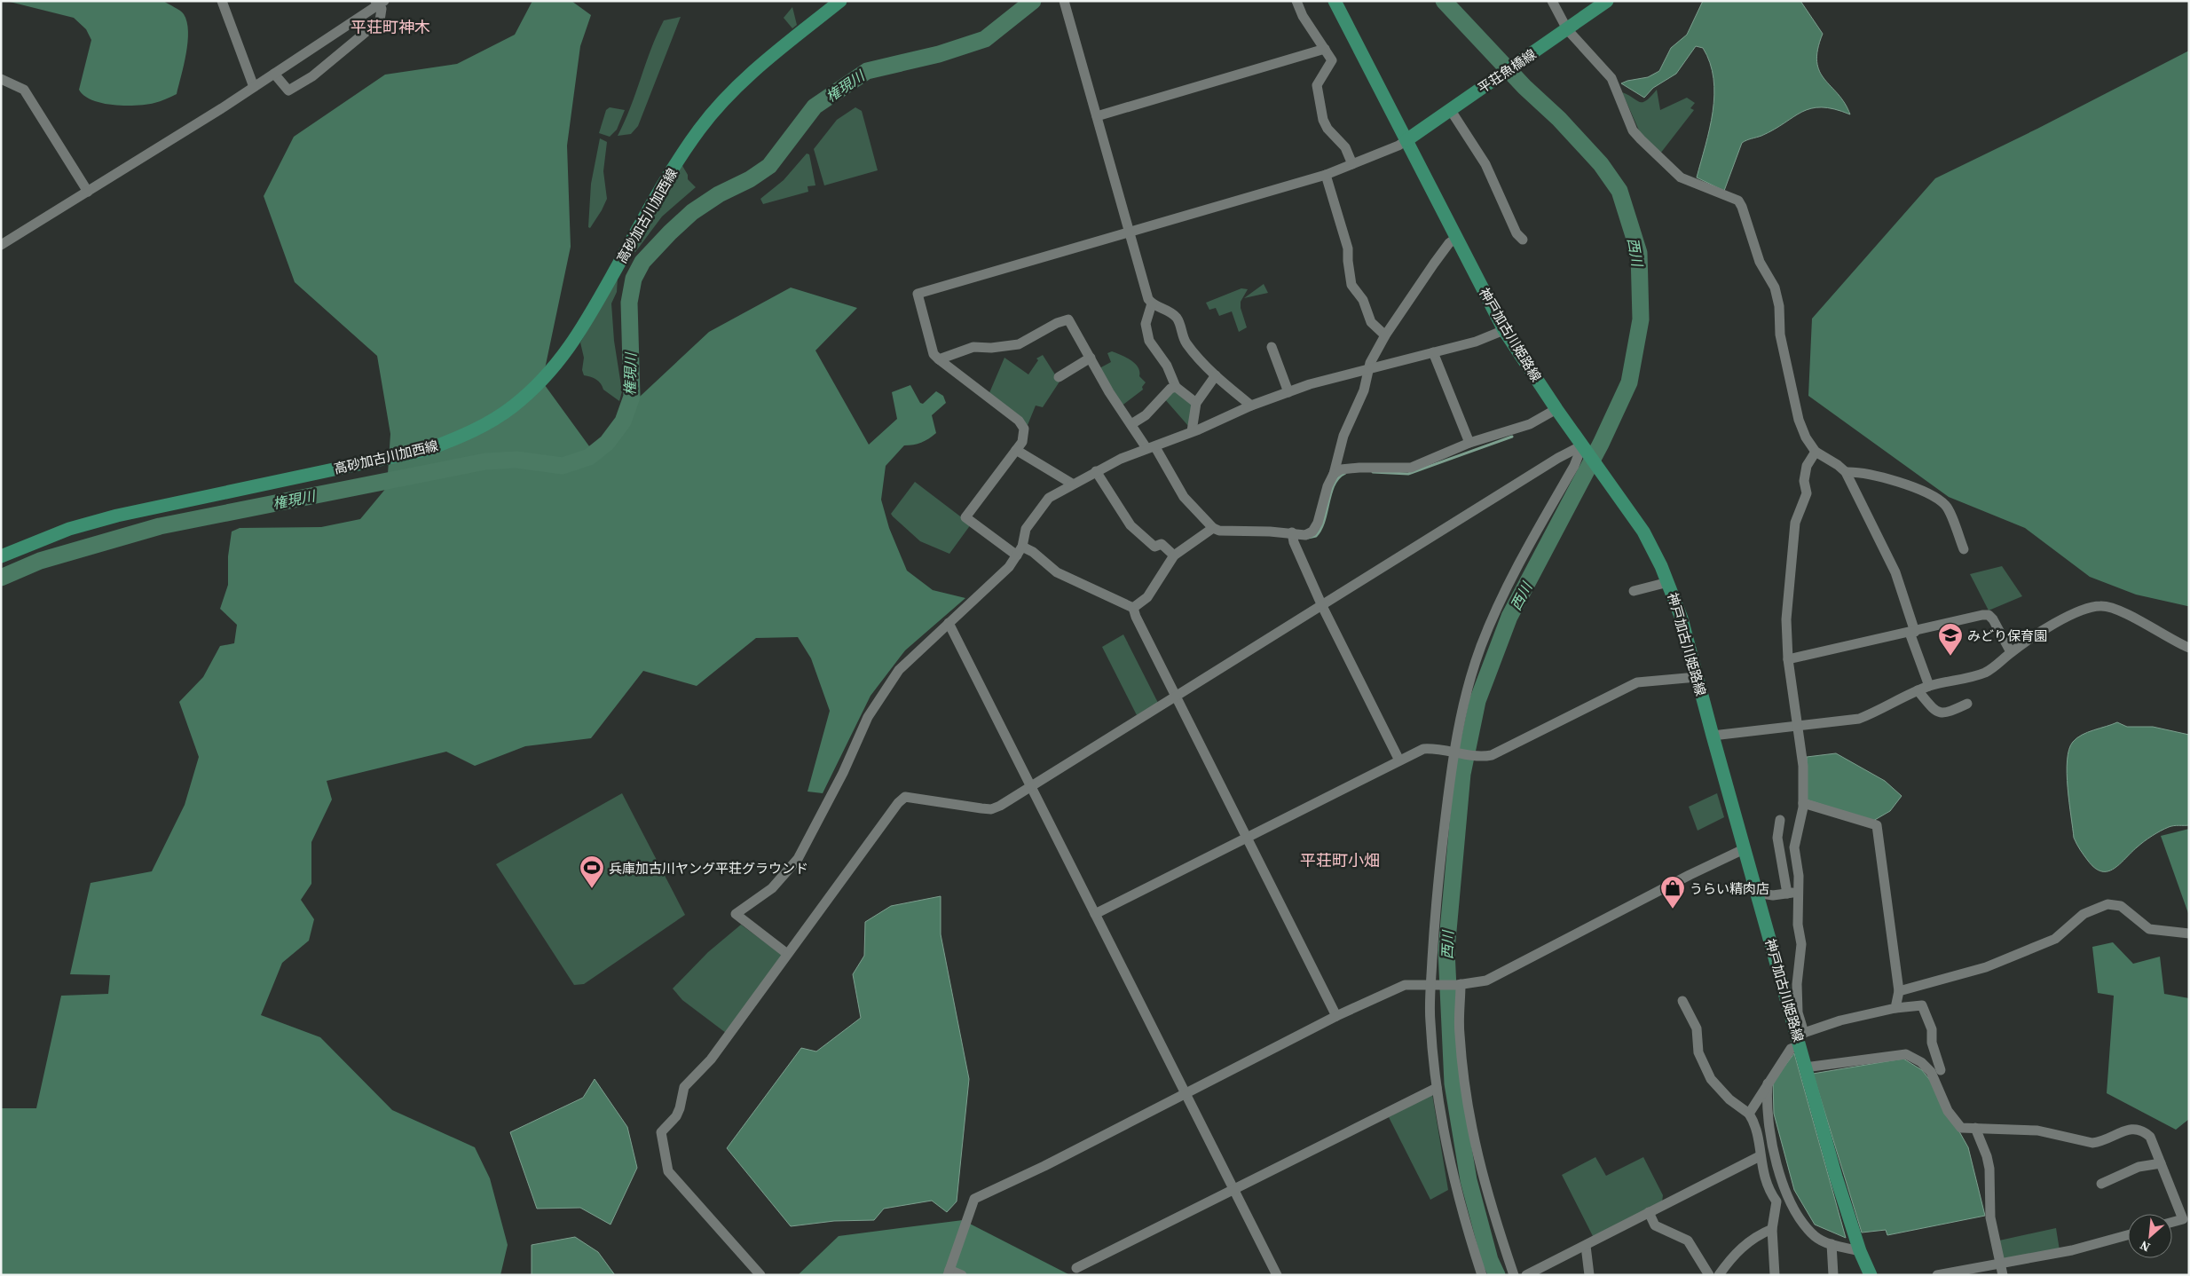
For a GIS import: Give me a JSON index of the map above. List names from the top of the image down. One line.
{"streets":{"main road":["平荘魚橋線","高砂加古川加西線","神戸加古川姫路線"]},"crossings":[["平荘魚橋線","神戸加古川姫路線"]],"districts":["平荘町神木","平荘町小畑"],"water":["権現川","西川"],"places":{"school or university":["みどり保育園"],"sports":["兵庫加古川ヤング平荘グラウンド"],"shop":["うらい精肉店"]},"north":"bottom left"}
